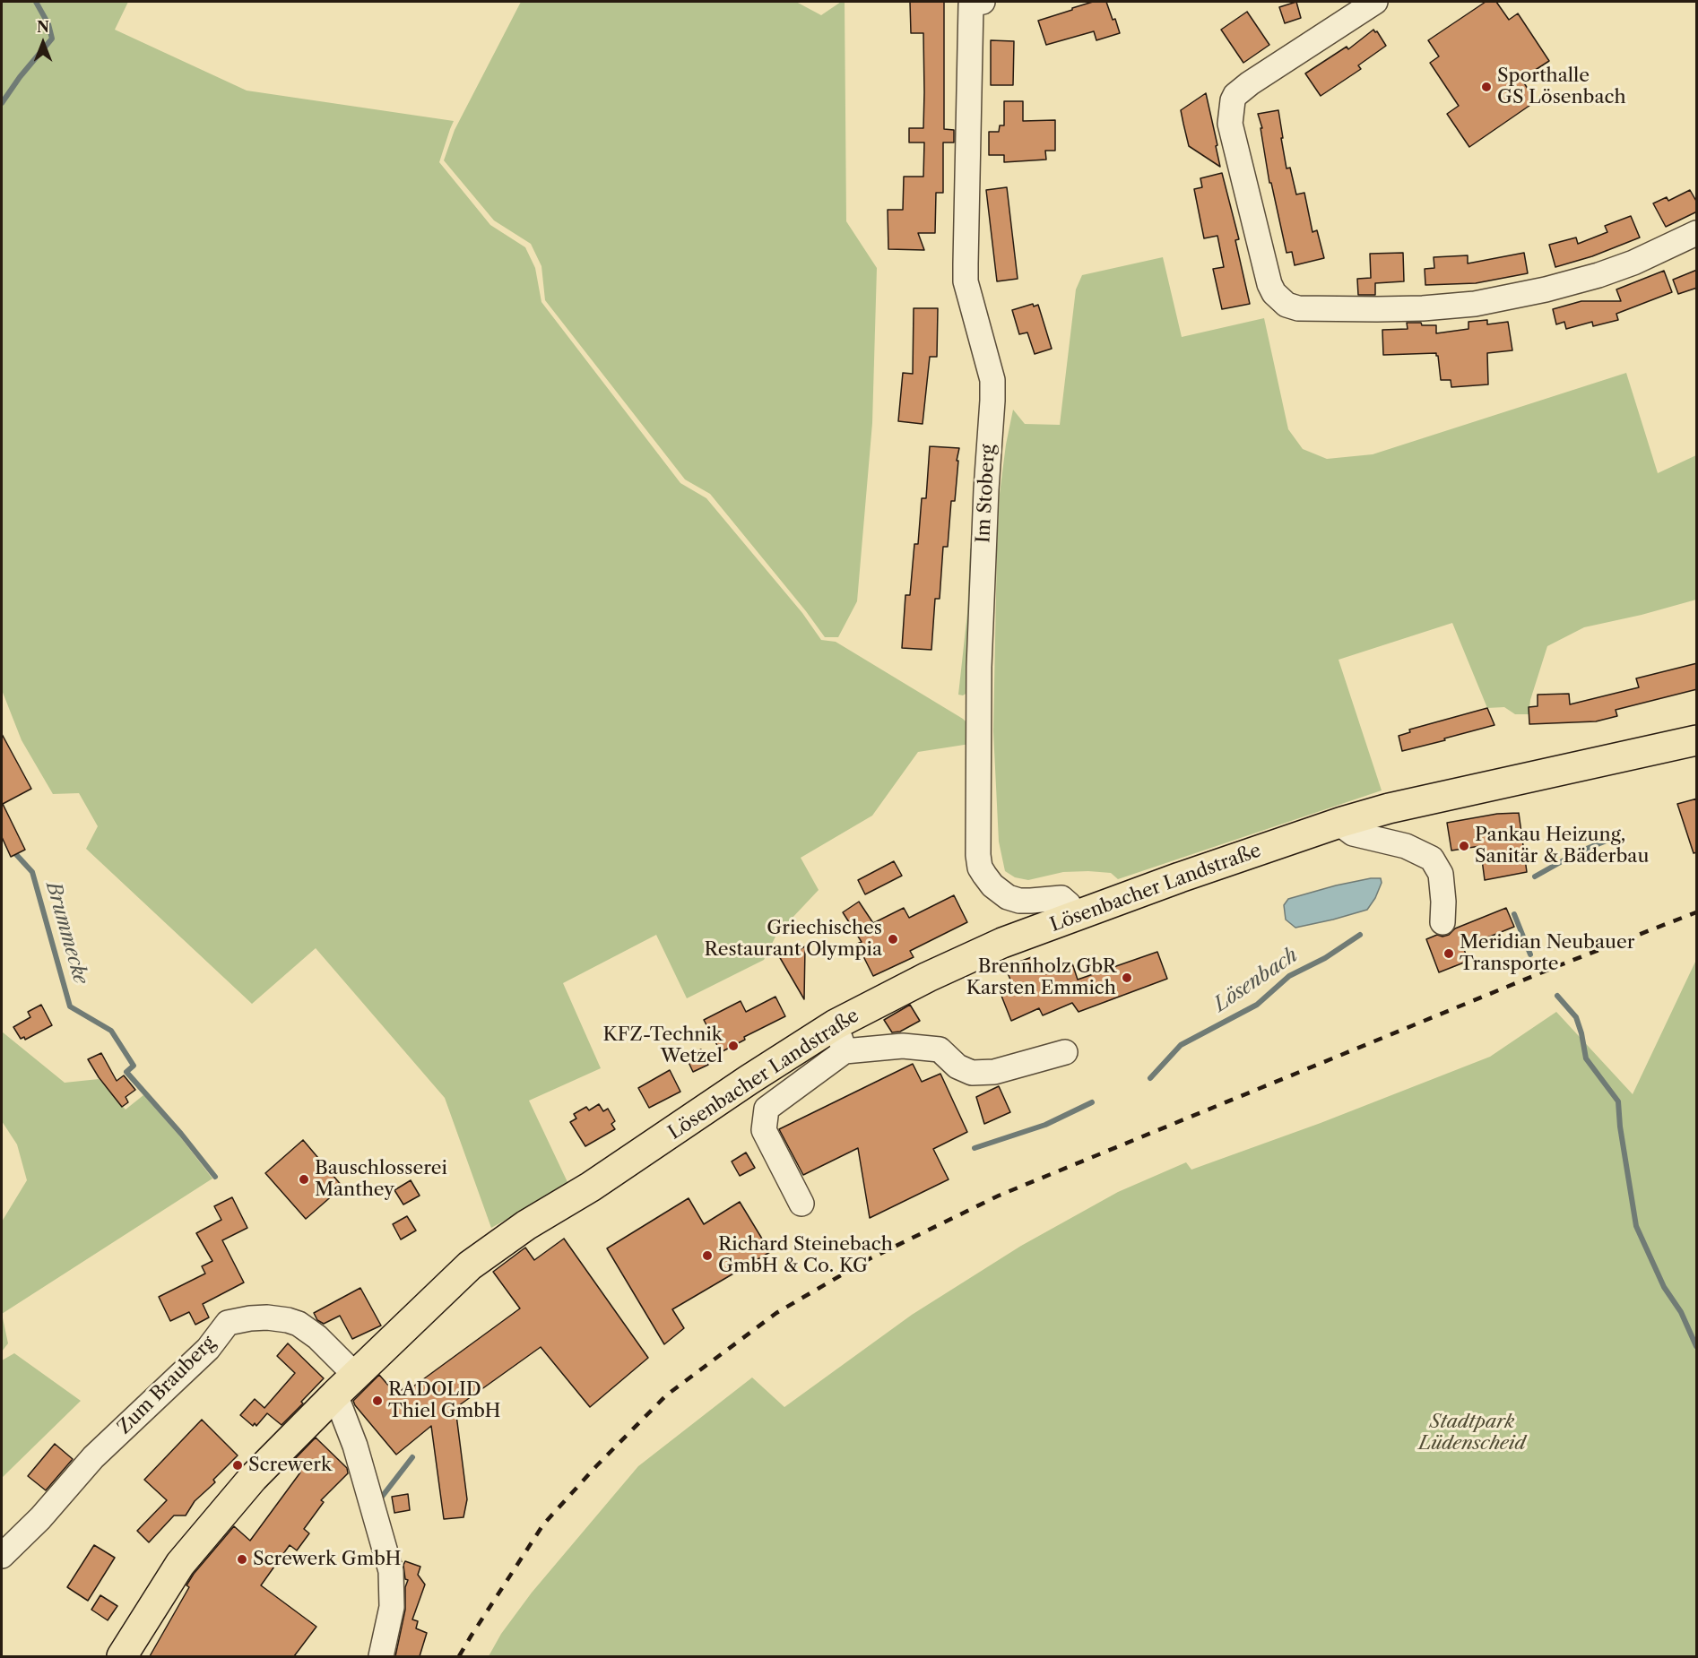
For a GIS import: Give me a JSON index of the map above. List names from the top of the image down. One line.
{"streets":{"main road":["Lösenbacher Landstraße"],"street":["Im Stoberg","Zum Brauberg"]},"crossings":[["Im Stoberg","Lösenbacher Landstraße"],["Lösenbacher Landstraße","Zum Brauberg"]],"water":["Brummecke","Lösenbach"],"parks":["Stadtpark Lüdenscheid"],"places":["Sporthalle GS Lösenbach","Pankau Heizung, Sanitär & Bäderbau","Griechisches Restaurant Olympia","Meridian Neubauer Transporte","Brennholz GbR Karsten Emmich","KFZ-Technik Wetzel","Bauschlosserei Manthey","Richard Steinebach GmbH & Co. KG","RADOLID Thiel GmbH","Screwerk","Screwerk GmbH"],"north":"top"}
